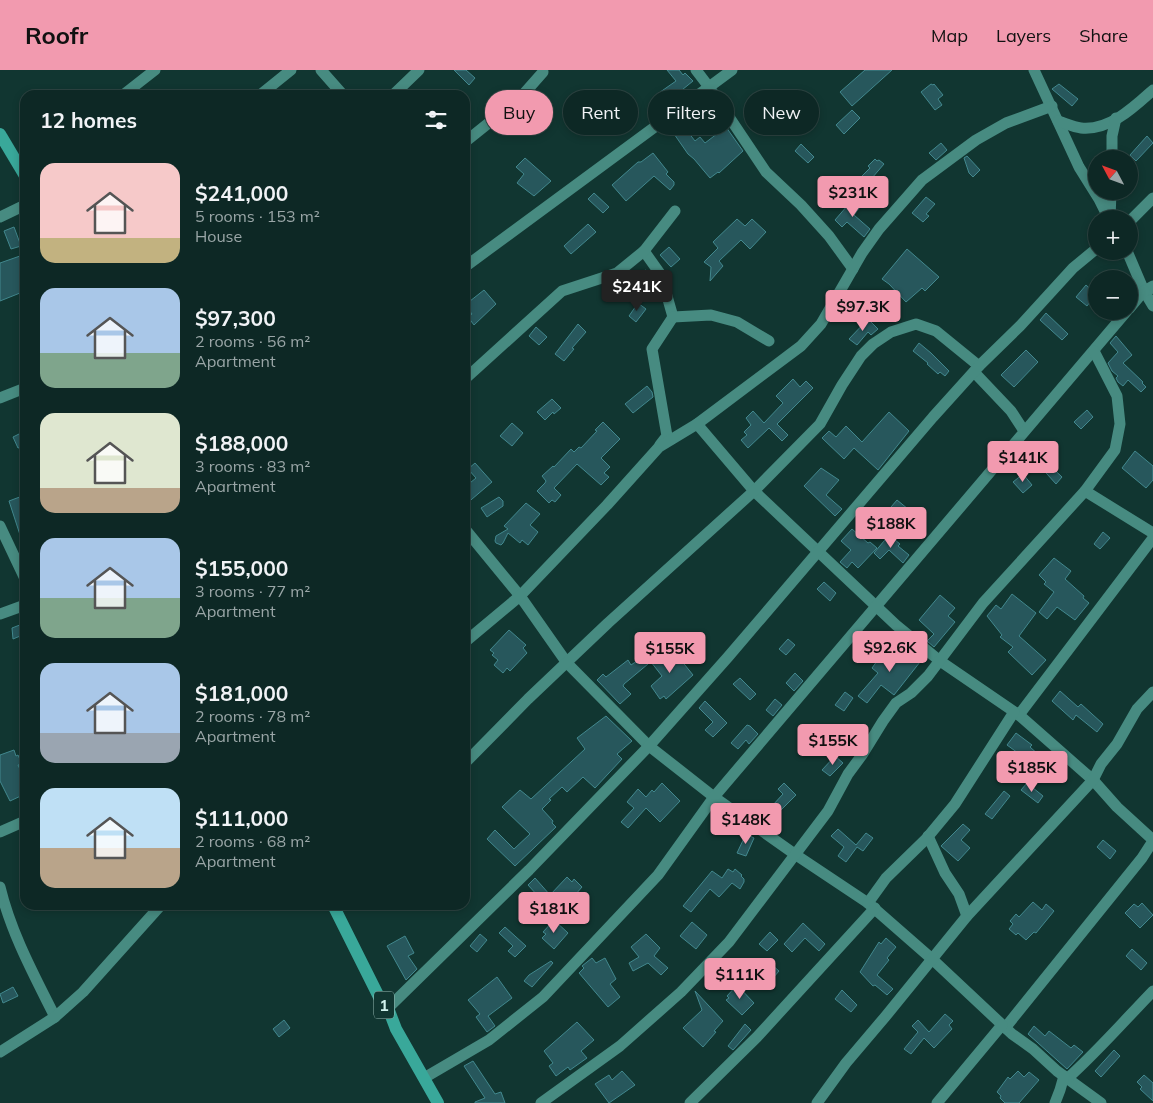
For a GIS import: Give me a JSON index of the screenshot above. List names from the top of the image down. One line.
{"streets":{"main road":["1"]},"north":"top left","page":{"header":"Roofr","nav":["Map","Layers","Share"],"chip":["Buy","Rent","Filters","New"],"heading":"12 homes","map_buttons":["+","−"],"list":[{"name":"$241,000","note":"5 rooms · 153 m² · House"},{"name":"$97,300","note":"2 rooms · 56 m² · Apartment"},{"name":"$188,000","note":"3 rooms · 83 m² · Apartment"},{"name":"$155,000","note":"3 rooms · 77 m² · Apartment"},{"name":"$181,000","note":"2 rooms · 78 m² · Apartment"},{"name":"$111,000","note":"2 rooms · 68 m² · Apartment"}],"price":["$231K","$241K","$97.3K","$141K","$188K","$92.6K","$155K","$155K","$185K","$148K","$181K","$111K"]}}
